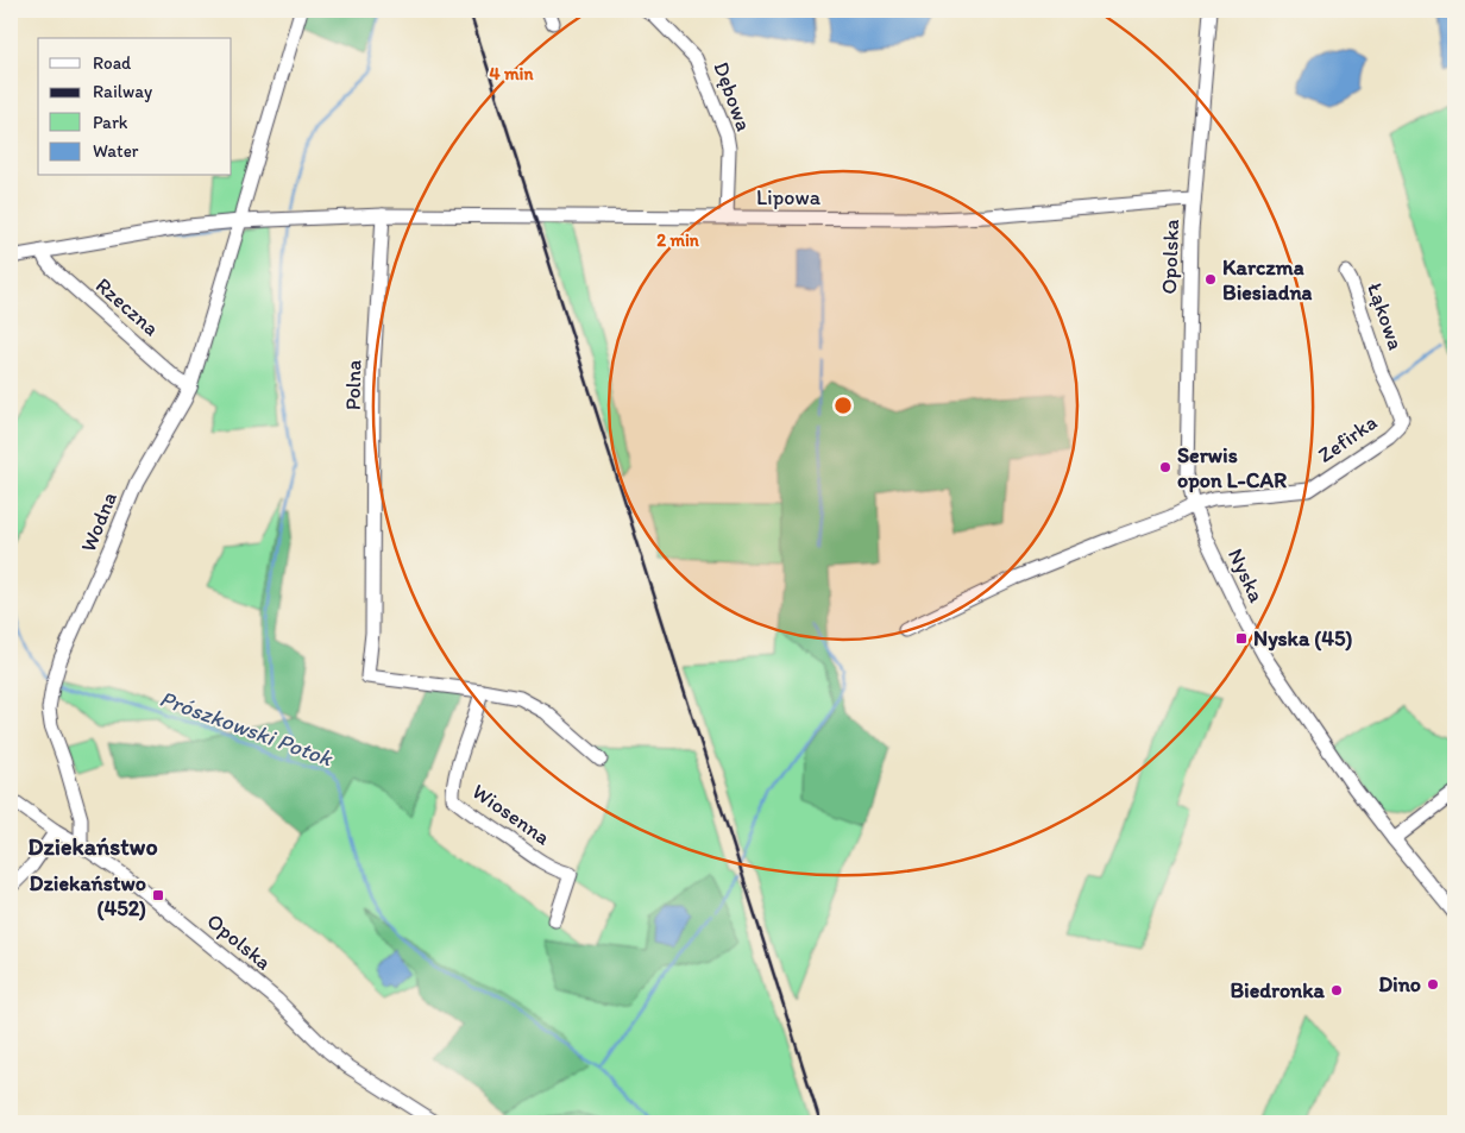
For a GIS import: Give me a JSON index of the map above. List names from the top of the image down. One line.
{"streets":{"street":["Dębowa","Lipowa","Opolska","Rzeczna","Łąkowa","Polna","Zefirka","Wodna","Nyska","Wiosenna"]},"crossings":[["Dębowa","Lipowa"],["Lipowa","Opolska"],["Lipowa","Polna"],["Opolska","Zefirka"],["Opolska","Wodna"],["Opolska","Nyska"],["Rzeczna","Wodna"],["Łąkowa","Zefirka"],["Polna","Wiosenna"],["Zefirka","Nyska"]],"districts":["Dziekaństwo"],"water":["Prószkowski Potok"],"places":{"other":["Karczma Biesiadna","Serwis opon L-CAR","Dino","Biedronka"],"transit":["Nyska (45)","Dziekaństwo (452)"]},"legend":["Road","Railway","Park","Water"],"rings":["4 min","2 min"]}
